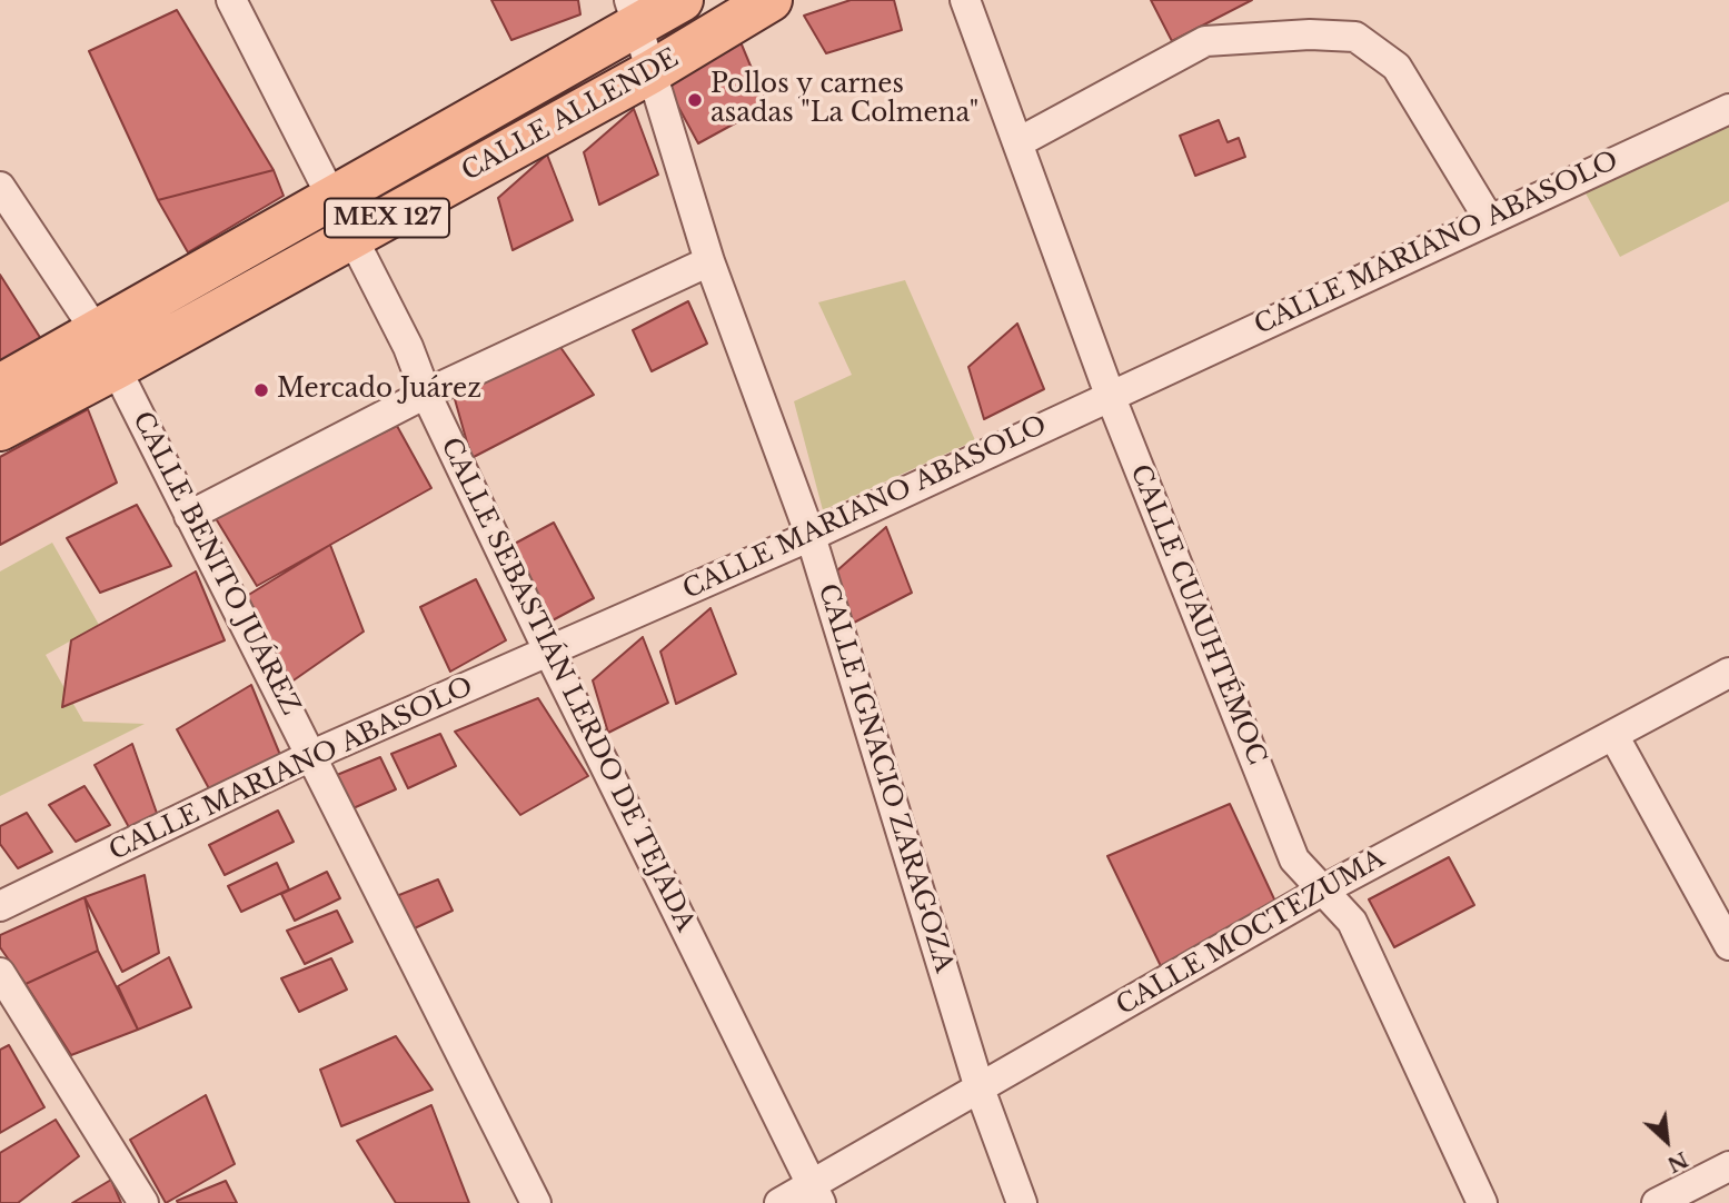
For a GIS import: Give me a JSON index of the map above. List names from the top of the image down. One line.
{"streets":{"main road":["CALLE ALLENDE","MEX 127"],"street":["CALLE MARIANO ABASOLO","CALLE BENITO JUÁREZ","CALLE CUAUHTÉMOC","CALLE SEBASTIÁN LERDO DE TEJADA","CALLE IGNACIO ZARAGOZA","CALLE MOCTEZUMA"]},"crossings":[["CALLE ALLENDE","CALLE BENITO JUÁREZ"],["CALLE ALLENDE","CALLE SEBASTIÁN LERDO DE TEJADA"],["CALLE ALLENDE","CALLE IGNACIO ZARAGOZA"],["CALLE MARIANO ABASOLO","CALLE BENITO JUÁREZ"],["CALLE MARIANO ABASOLO","CALLE CUAUHTÉMOC"],["CALLE MARIANO ABASOLO","CALLE SEBASTIÁN LERDO DE TEJADA"],["CALLE MARIANO ABASOLO","CALLE IGNACIO ZARAGOZA"],["CALLE CUAUHTÉMOC","CALLE MOCTEZUMA"],["CALLE SEBASTIÁN LERDO DE TEJADA","CALLE MOCTEZUMA"],["CALLE IGNACIO ZARAGOZA","CALLE MOCTEZUMA"]],"places":["Pollos y carnes asadas \"La Colmena\"","Mercado Juárez"],"north":"bottom right"}
